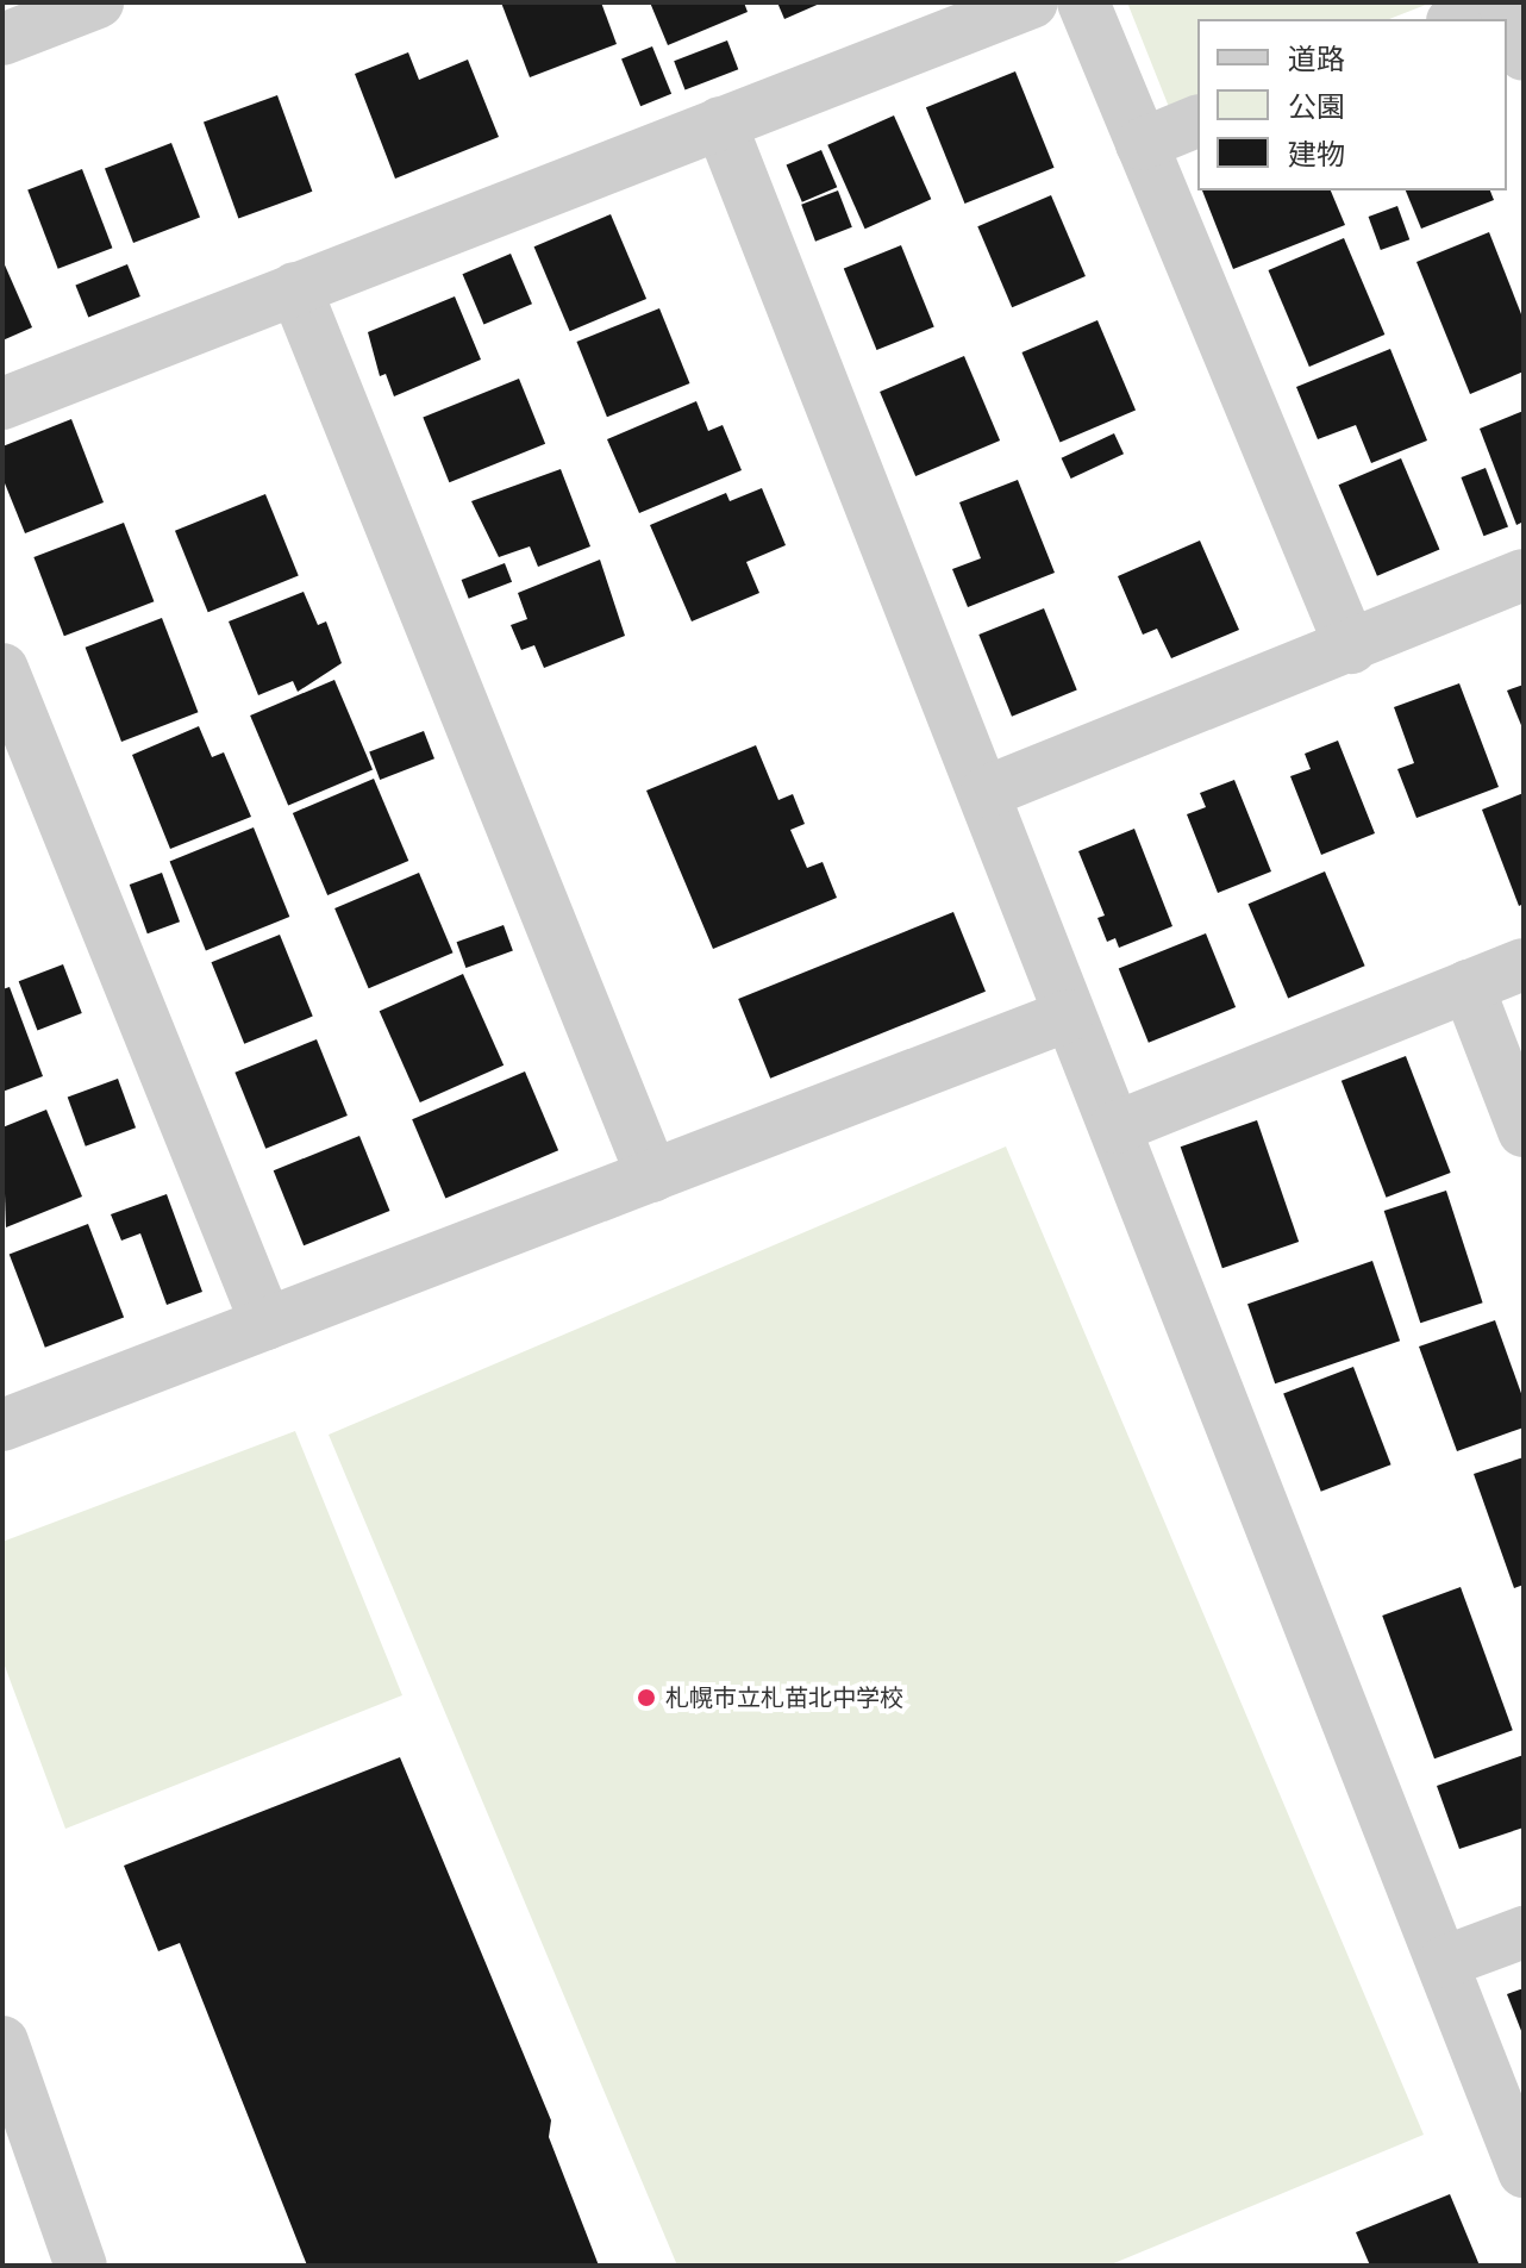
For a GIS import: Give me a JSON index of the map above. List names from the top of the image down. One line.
{"places":["札幌市立札苗北中学校"],"legend":["道路","公園","建物"]}
